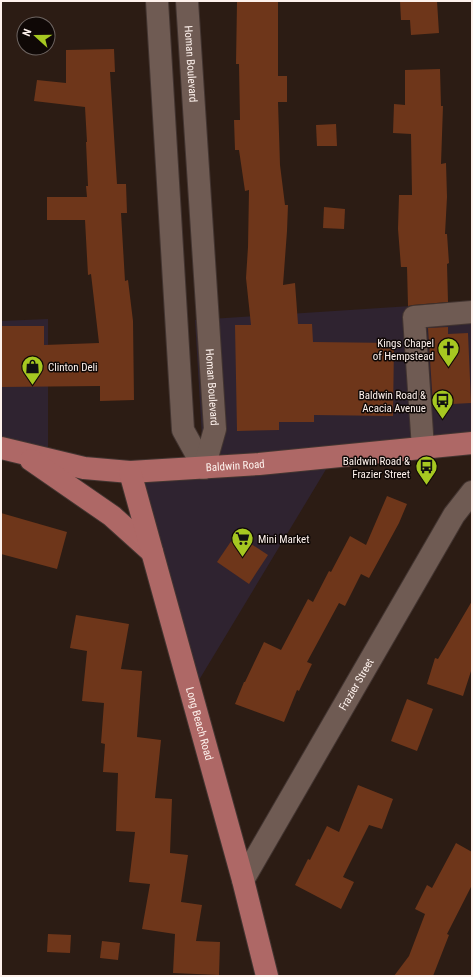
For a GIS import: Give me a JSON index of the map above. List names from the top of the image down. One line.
{"streets":{"main road":["Baldwin Road","Long Beach Road"],"street":["Homan Boulevard","Frazier Street"]},"crossings":[["Homan Boulevard","Baldwin Road"],["Baldwin Road","Long Beach Road"],["Frazier Street","Long Beach Road"]],"places":{"church":["Kings Chapel of Hempstead"],"shop":["Clinton Deli"],"bus stop":["Baldwin Road & Acacia Avenue","Baldwin Road & Frazier Street"],"supermarket":["Mini Market"]},"north":"left"}
